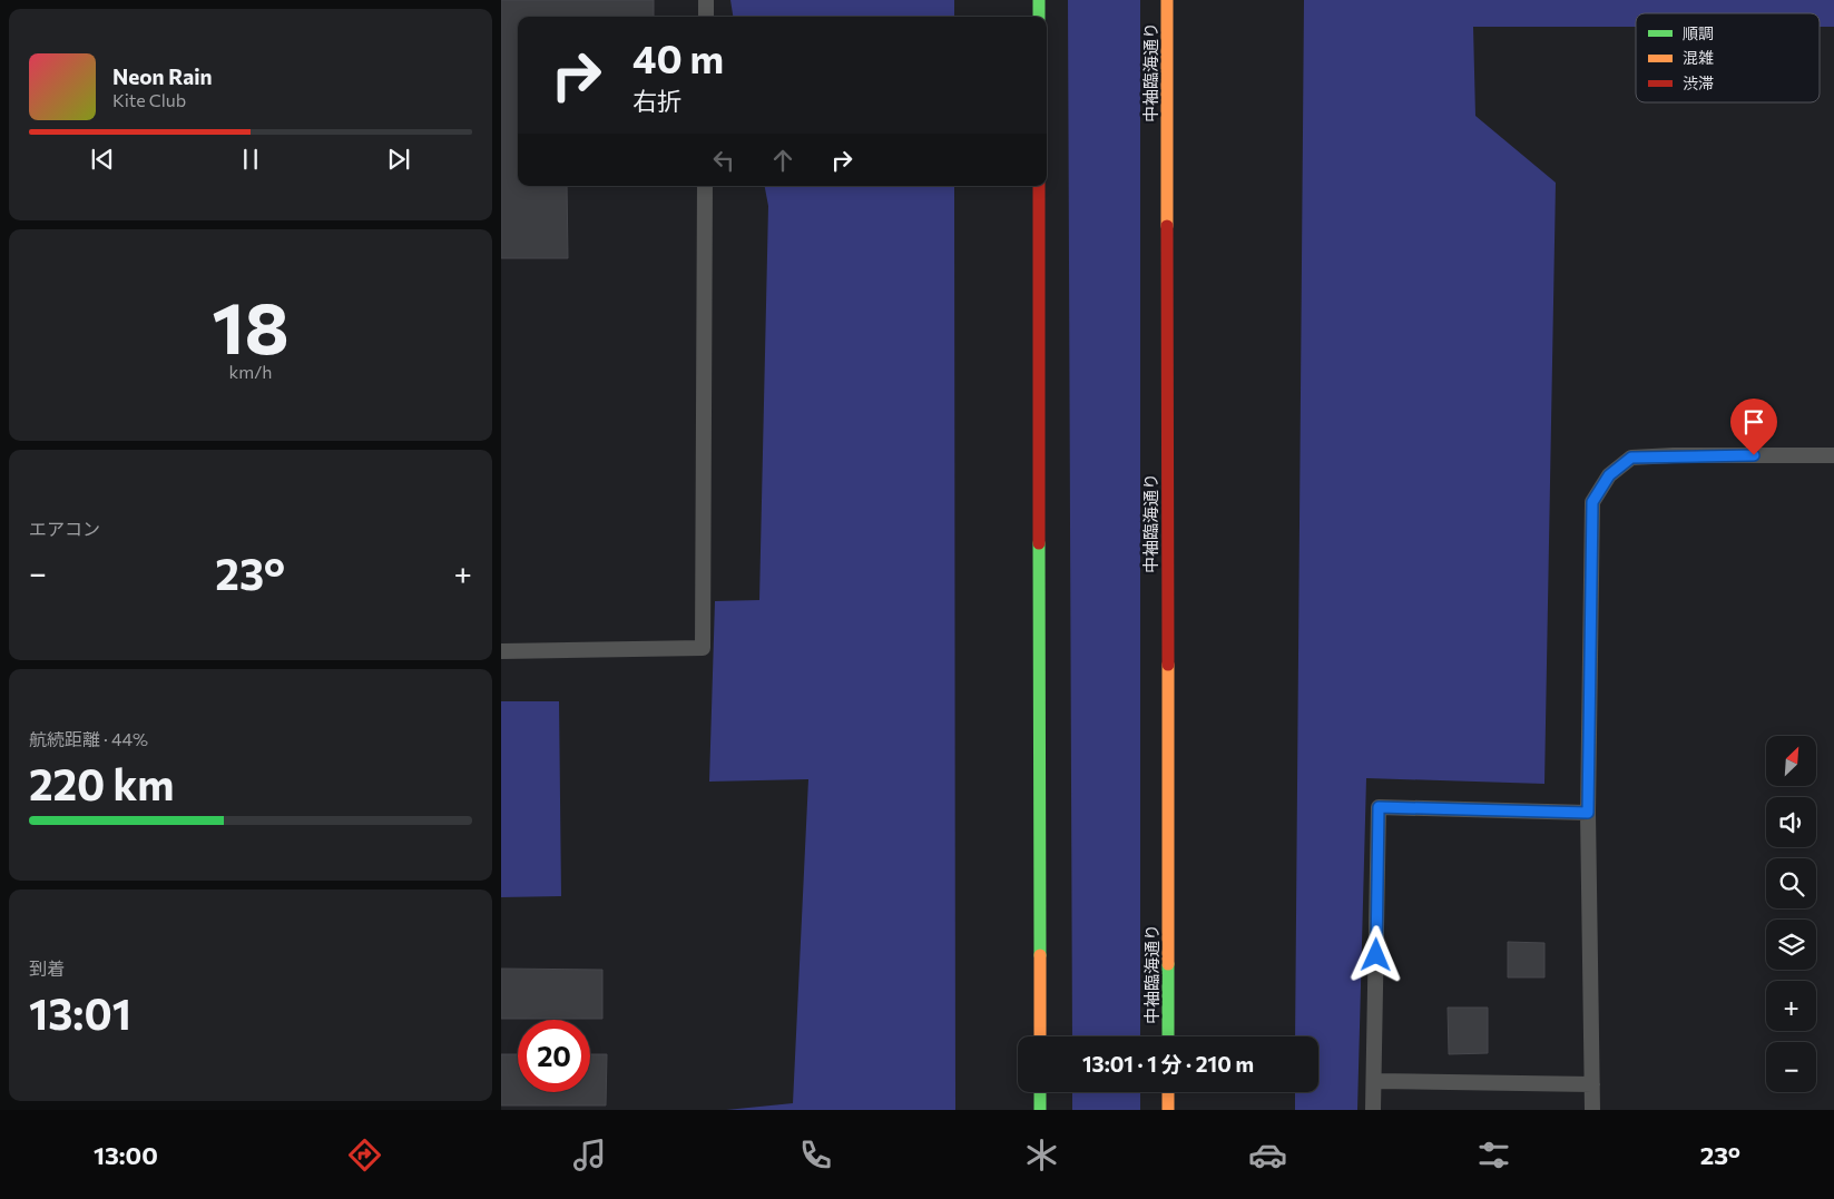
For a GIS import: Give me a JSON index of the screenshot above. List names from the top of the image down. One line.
{"streets":{"street":["中袖臨海通り"]},"legend":["順調","混雑","渋滞"],"north":"top right","page":{"turn":["40 m","右折"],"song":["Neon Rain","Kite Club"],"tile":[["18","km/h"],"エアコン",["航続距離 · 44%","220 km"],["到着","13:01"]],"heat":["−","23°","+"],"map_buttons":["+","−"],"limit":"20","trip":"13:01 · 1 分 · 210 m","tabs":["13:00","23°"]}}
